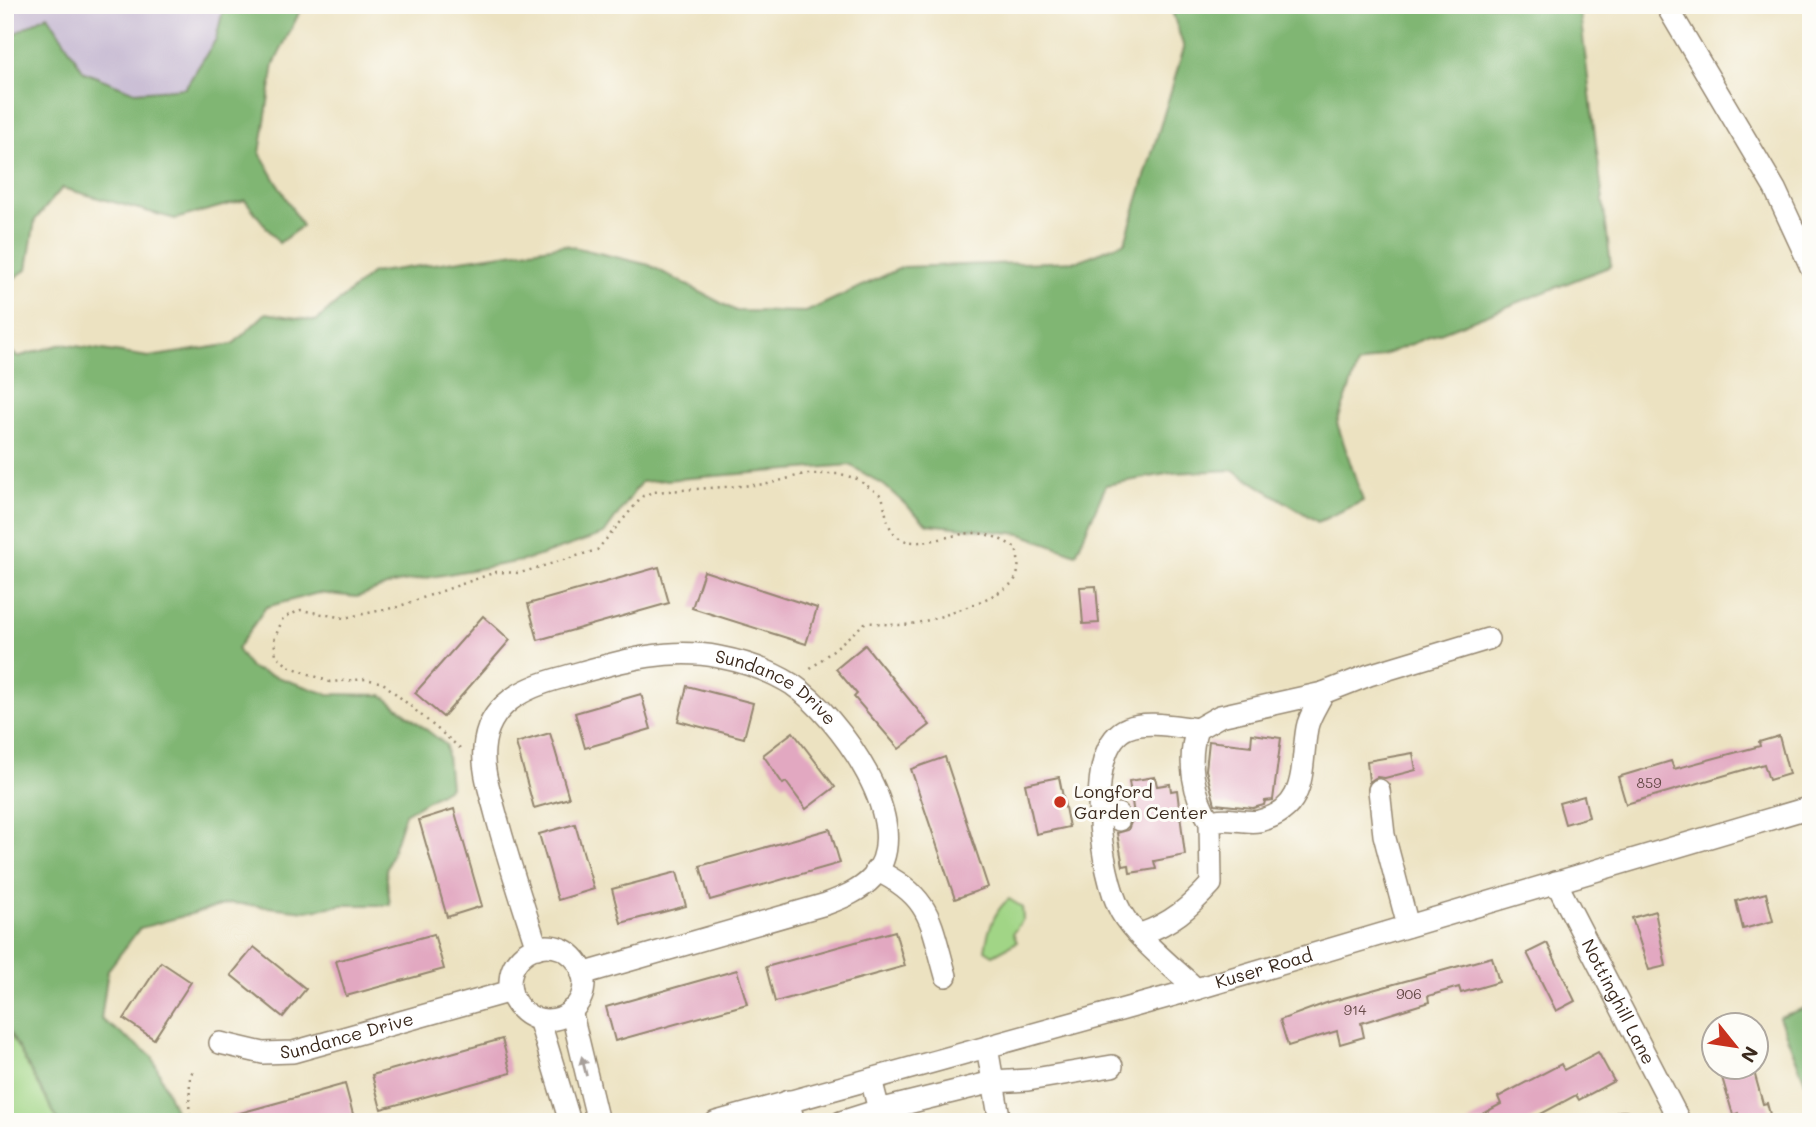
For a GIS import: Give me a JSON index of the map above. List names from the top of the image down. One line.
{"streets":{"street":["Sundance Drive","Kuser Road","Nottinghill Lane"]},"crossings":[["Kuser Road","Nottinghill Lane"]],"places":["Longford Garden Center"],"house_numbers":["859","906","914"],"north":"bottom right"}
